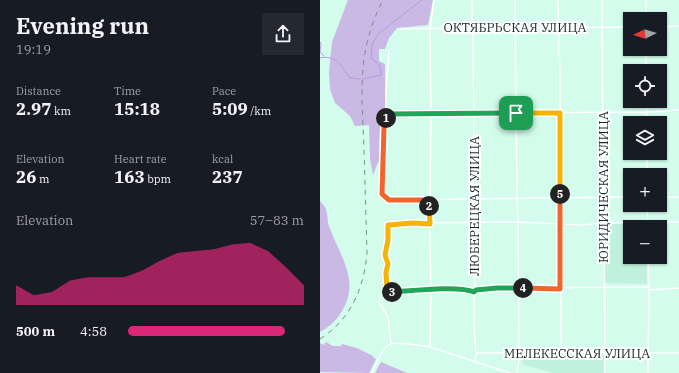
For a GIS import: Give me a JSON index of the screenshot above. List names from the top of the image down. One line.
{"streets":{"street":["ОКТЯБРЬСКАЯ УЛИЦА","ЮРИДИЧЕСКАЯ УЛИЦА","ЛЮБЕРЕЦКАЯ УЛИЦА","МЕЛЕКЕССКАЯ УЛИЦА"]},"crossings":[["ОКТЯБРЬСКАЯ УЛИЦА","ЮРИДИЧЕСКАЯ УЛИЦА"],["ОКТЯБРЬСКАЯ УЛИЦА","ЛЮБЕРЕЦКАЯ УЛИЦА"],["ЮРИДИЧЕСКАЯ УЛИЦА","МЕЛЕКЕССКАЯ УЛИЦА"],["ЛЮБЕРЕЦКАЯ УЛИЦА","МЕЛЕКЕССКАЯ УЛИЦА"]],"north":"left","page":{"heading":["Evening run","19:19"],"map_buttons":["+","−"],"stats":[["Distance","2.97 km"],["Time","15:18"],["Pace","5:09 /km"],["Elevation","26 m"],["Heart rate","163 bpm"],["kcal","237"]],"pins":["1","5","2","4","3"],"chart":["Elevation","57–83 m"],"list":[{"name":"500 m","note":"4:58"}]}}
